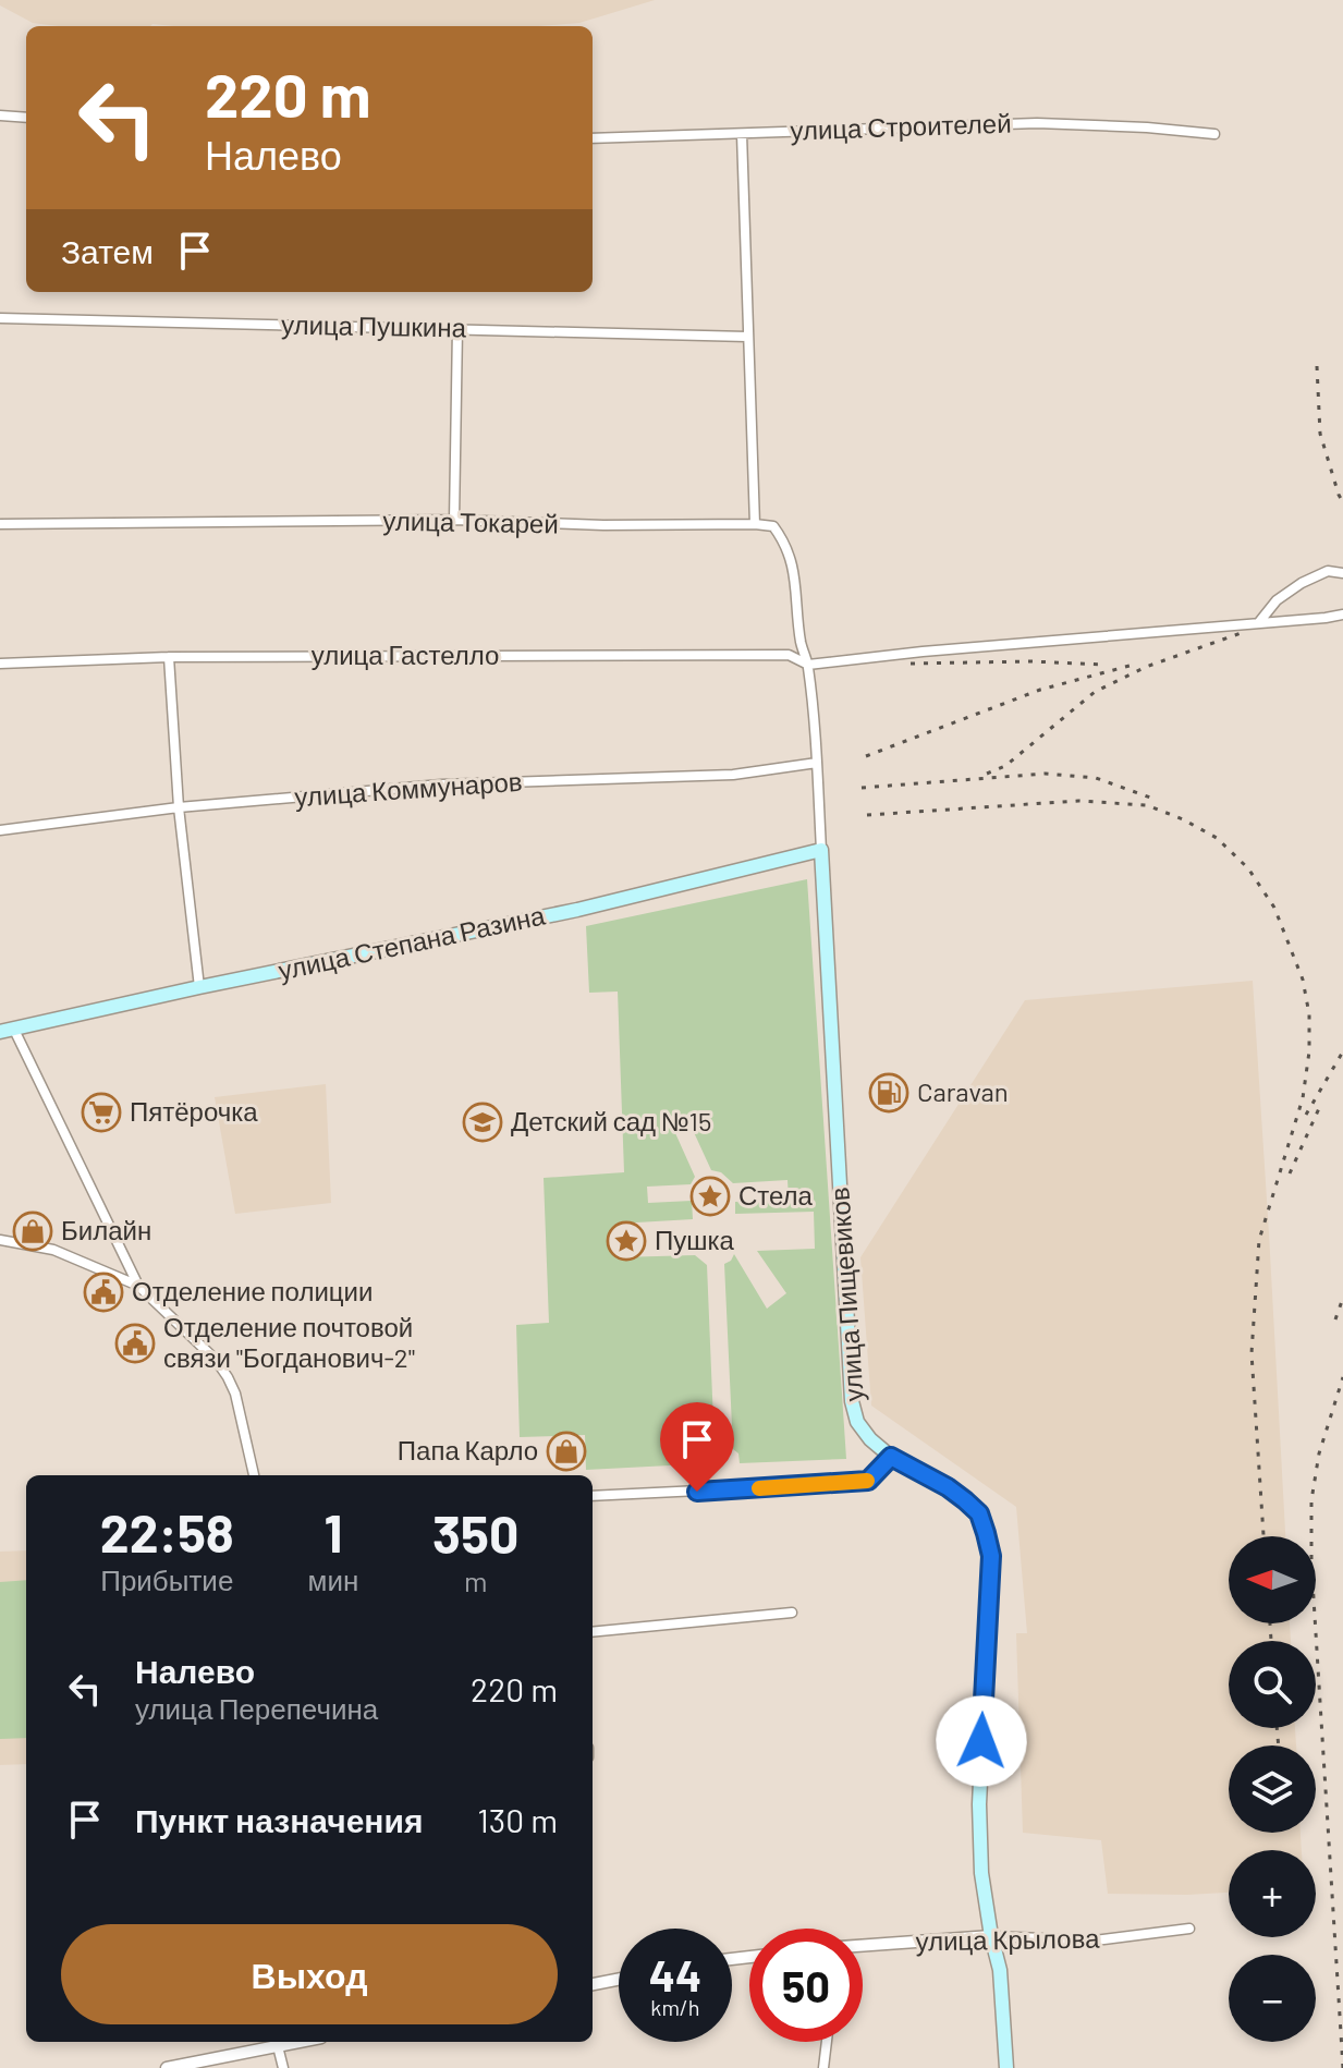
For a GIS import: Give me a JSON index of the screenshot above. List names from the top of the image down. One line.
{"streets":{"main road":["улица Степана Разина","улица Пищевиков"],"street":["улица Строителей","улица Пушкина","улица Токарей","улица Гастелло","улица Коммунаров","улица Крылова"]},"crossings":[["улица Токарей","улица Пищевиков"],["улица Гастелло","улица Пищевиков"],["улица Коммунаров","улица Пищевиков"],["улица Степана Разина","улица Пищевиков"],["улица Пищевиков","улица Крылова"]],"places":{"fuel station":["Caravan"],"supermarket":["Пятёрочка"],"school or university":["Детский сад №15"],"place":["Стела","Пушка"],"shop":["Билайн","Папа Карло"],"public building":["Отделение полиции","Отделение почтовой связи \"Богданович-2\""]},"north":"left","page":{"turn":["220 m","Налево"],"then":"Затем","eta":["22:58","Прибытие","1","мин","350","m"],"map_buttons":["+","−"],"list":[{"name":"Налево","note":"улица Перепечина","value":"220 m"},{"name":"Пункт назначения","value":"130 m"}],"buttons":"Выход","speed":"44 km/h","limit":"50"}}
